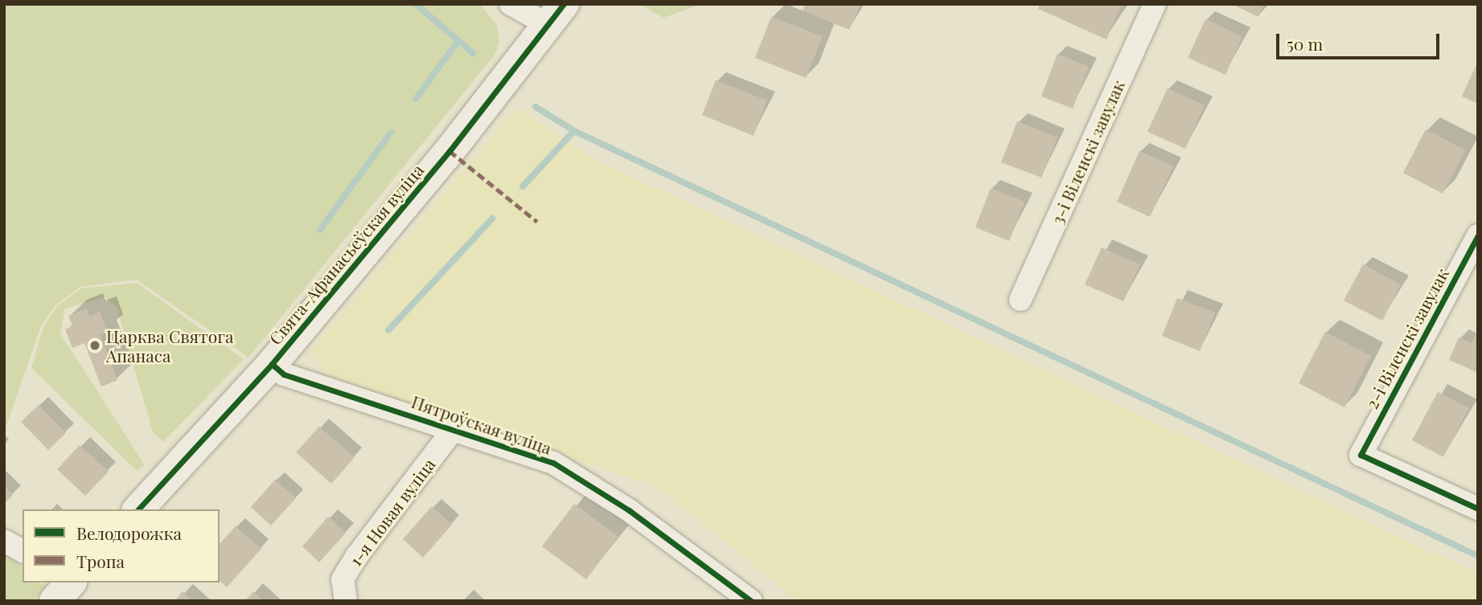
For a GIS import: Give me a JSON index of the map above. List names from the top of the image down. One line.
{"streets":{"street":["3-і Віленскі завулак","Свята-Афанасьеўская вуліца","2-і Віленскі завулак","Пятроўская вуліца","1-я Новая вуліца"]},"crossings":[["Свята-Афанасьеўская вуліца","Пятроўская вуліца"],["Пятроўская вуліца","1-я Новая вуліца"]],"places":["Царква Святога Апанаса"],"legend":["Велодорожка","Тропа"],"scale_bar":"50 m"}
